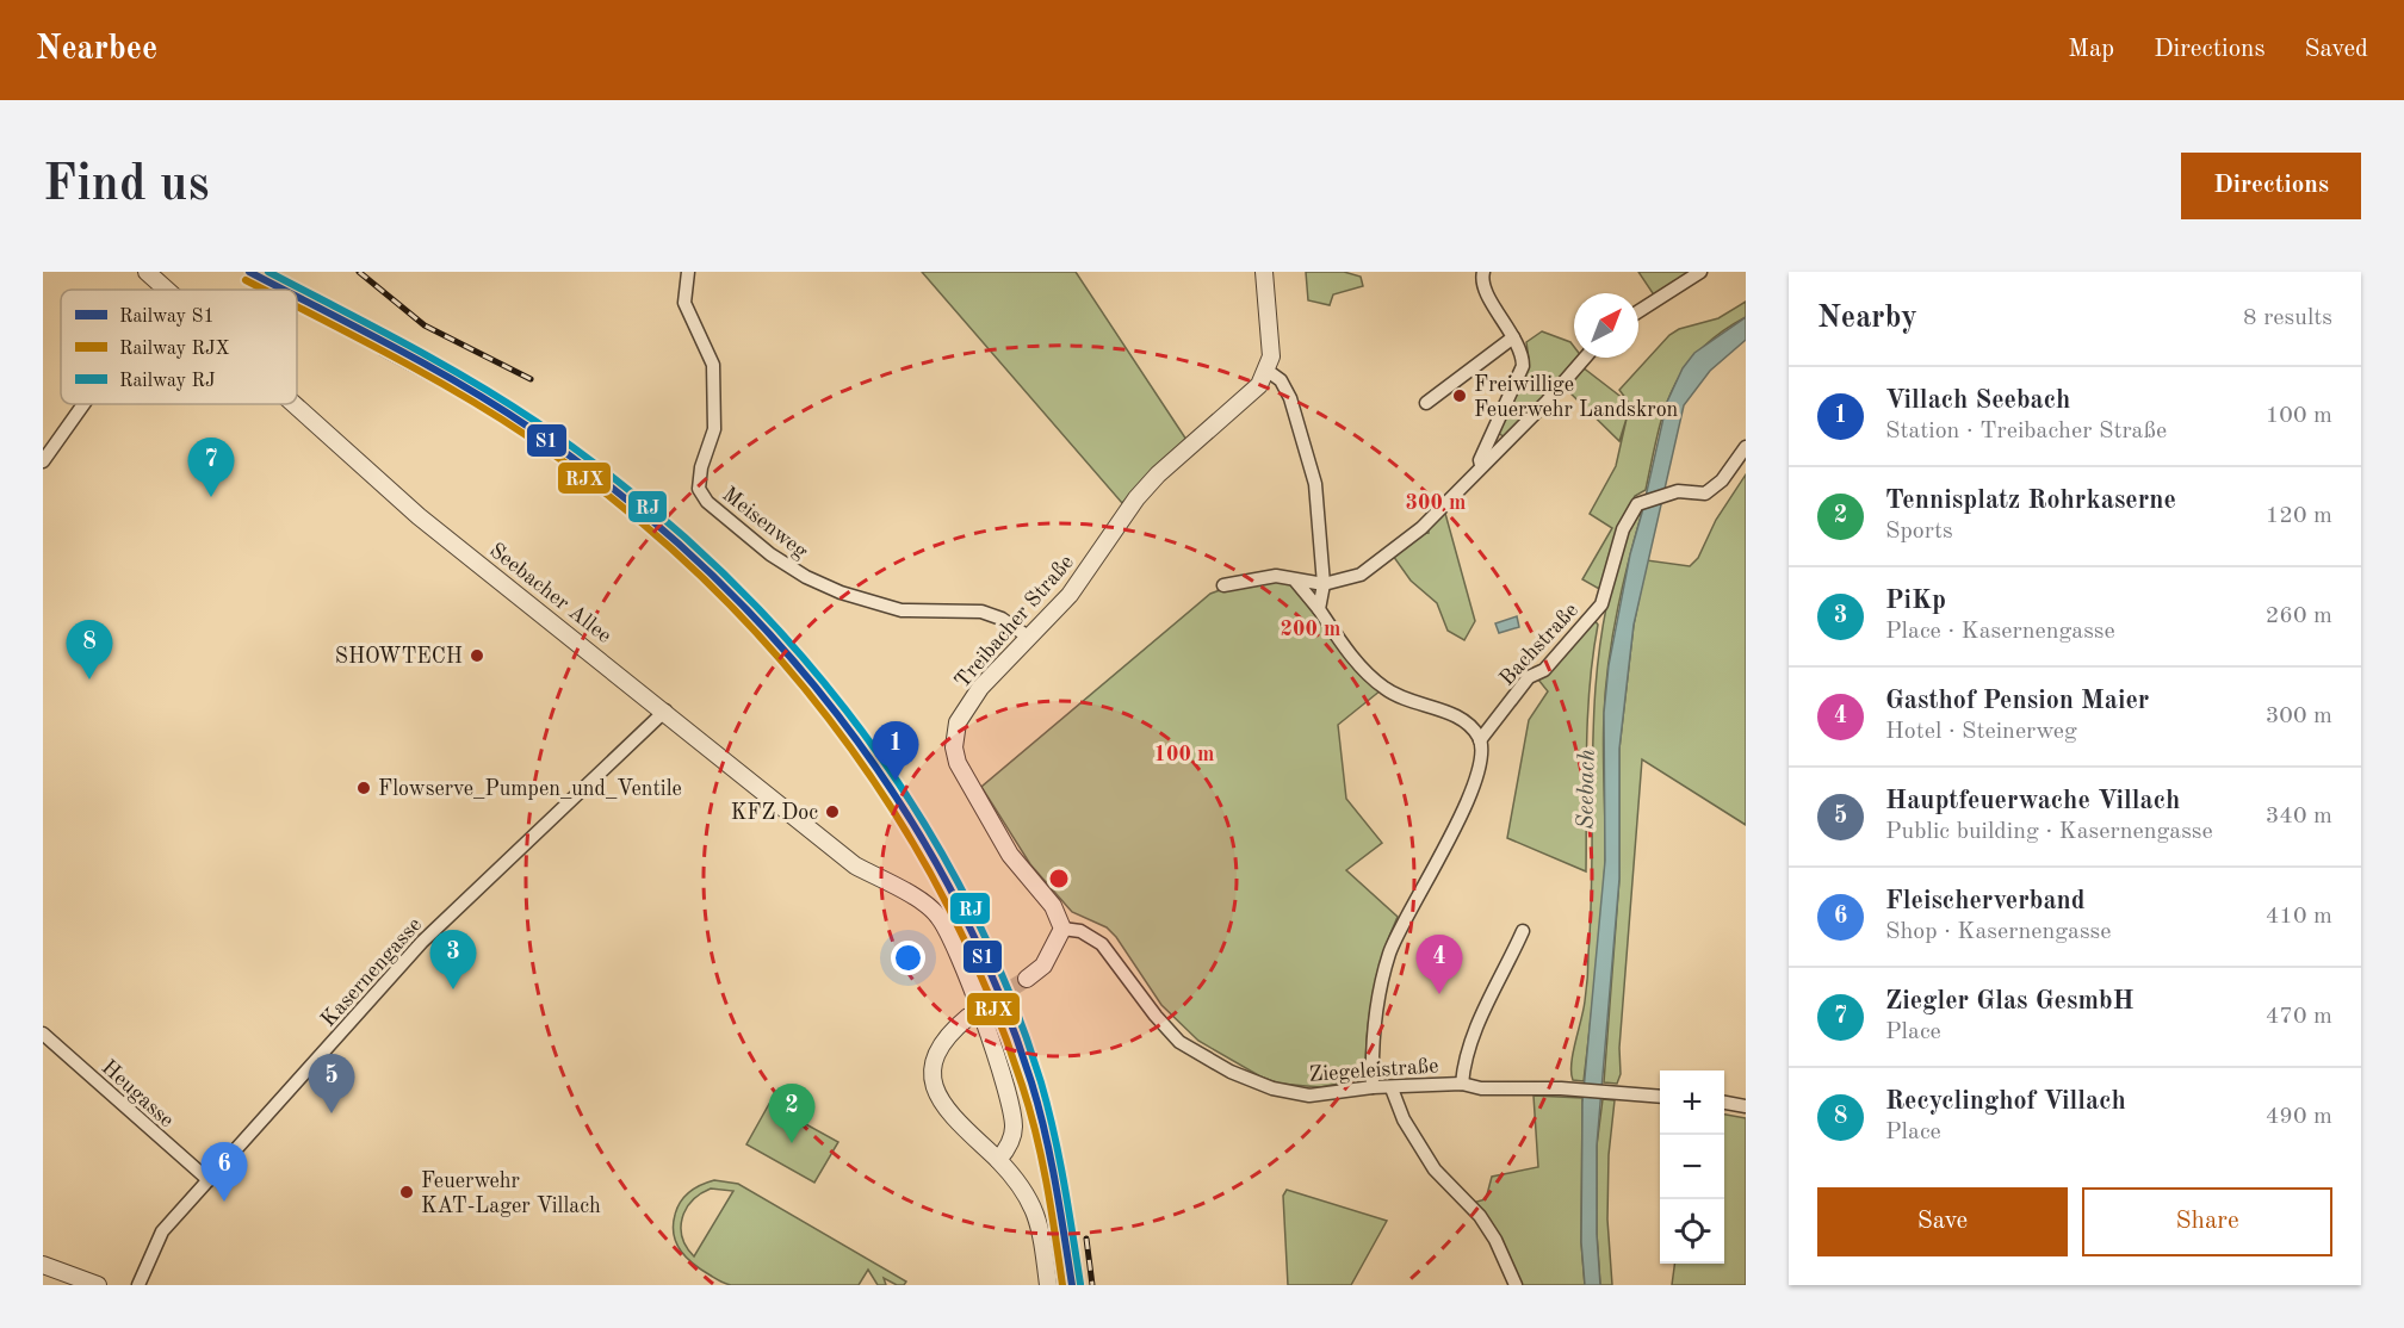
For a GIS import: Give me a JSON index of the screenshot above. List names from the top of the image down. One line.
{"streets":{"street":["Meisenweg","Seebacher Allee","Treibacher Straße","Bachstraße","Kasernengasse","Ziegeleistraße","Heugasse"]},"crossings":[["Meisenweg","Treibacher Straße"],["Seebacher Allee","Kasernengasse"],["Treibacher Straße","Ziegeleistraße"],["Kasernengasse","Heugasse"]],"water":["Seebach"],"places":["Freiwillige Feuerwehr Landskron","SHOWTECH","Flowserve_Pumpen_und_Ventile","KFZ Doc","Feuerwehr KAT-Lager Villach"],"lines":["rail line S1","rail line RJ","rail line RJX"],"legend":["Railway S1","Railway RJX","Railway RJ"],"north":"top right","page":{"header":"Nearbee","nav":["Map","Directions","Saved"],"buttons":["Directions",["Save","Share"]],"title":"Find us","heading":["Nearby","8 results"],"list":[{"mark":"1","name":"Villach Seebach","note":"Station · Treibacher Straße","value":"100 m"},{"mark":"2","name":"Tennisplatz Rohrkaserne","note":"Sports","value":"120 m"},{"mark":"3","name":"PiKp","note":"Place · Kasernengasse","value":"260 m"},{"mark":"4","name":"Gasthof Pension Maier","note":"Hotel · Steinerweg","value":"300 m"},{"mark":"5","name":"Hauptfeuerwache Villach","note":"Public building · Kasernengasse","value":"340 m"},{"mark":"6","name":"Fleischerverband","note":"Shop · Kasernengasse","value":"410 m"},{"mark":"7","name":"Ziegler Glas GesmbH","note":"Place","value":"470 m"},{"mark":"8","name":"Recyclinghof Villach","note":"Place","value":"490 m"}],"pins":["7","8","1","3","4","5","2","6"],"map_buttons":["+","−"]},"rings":["300 m","200 m","100 m"]}
